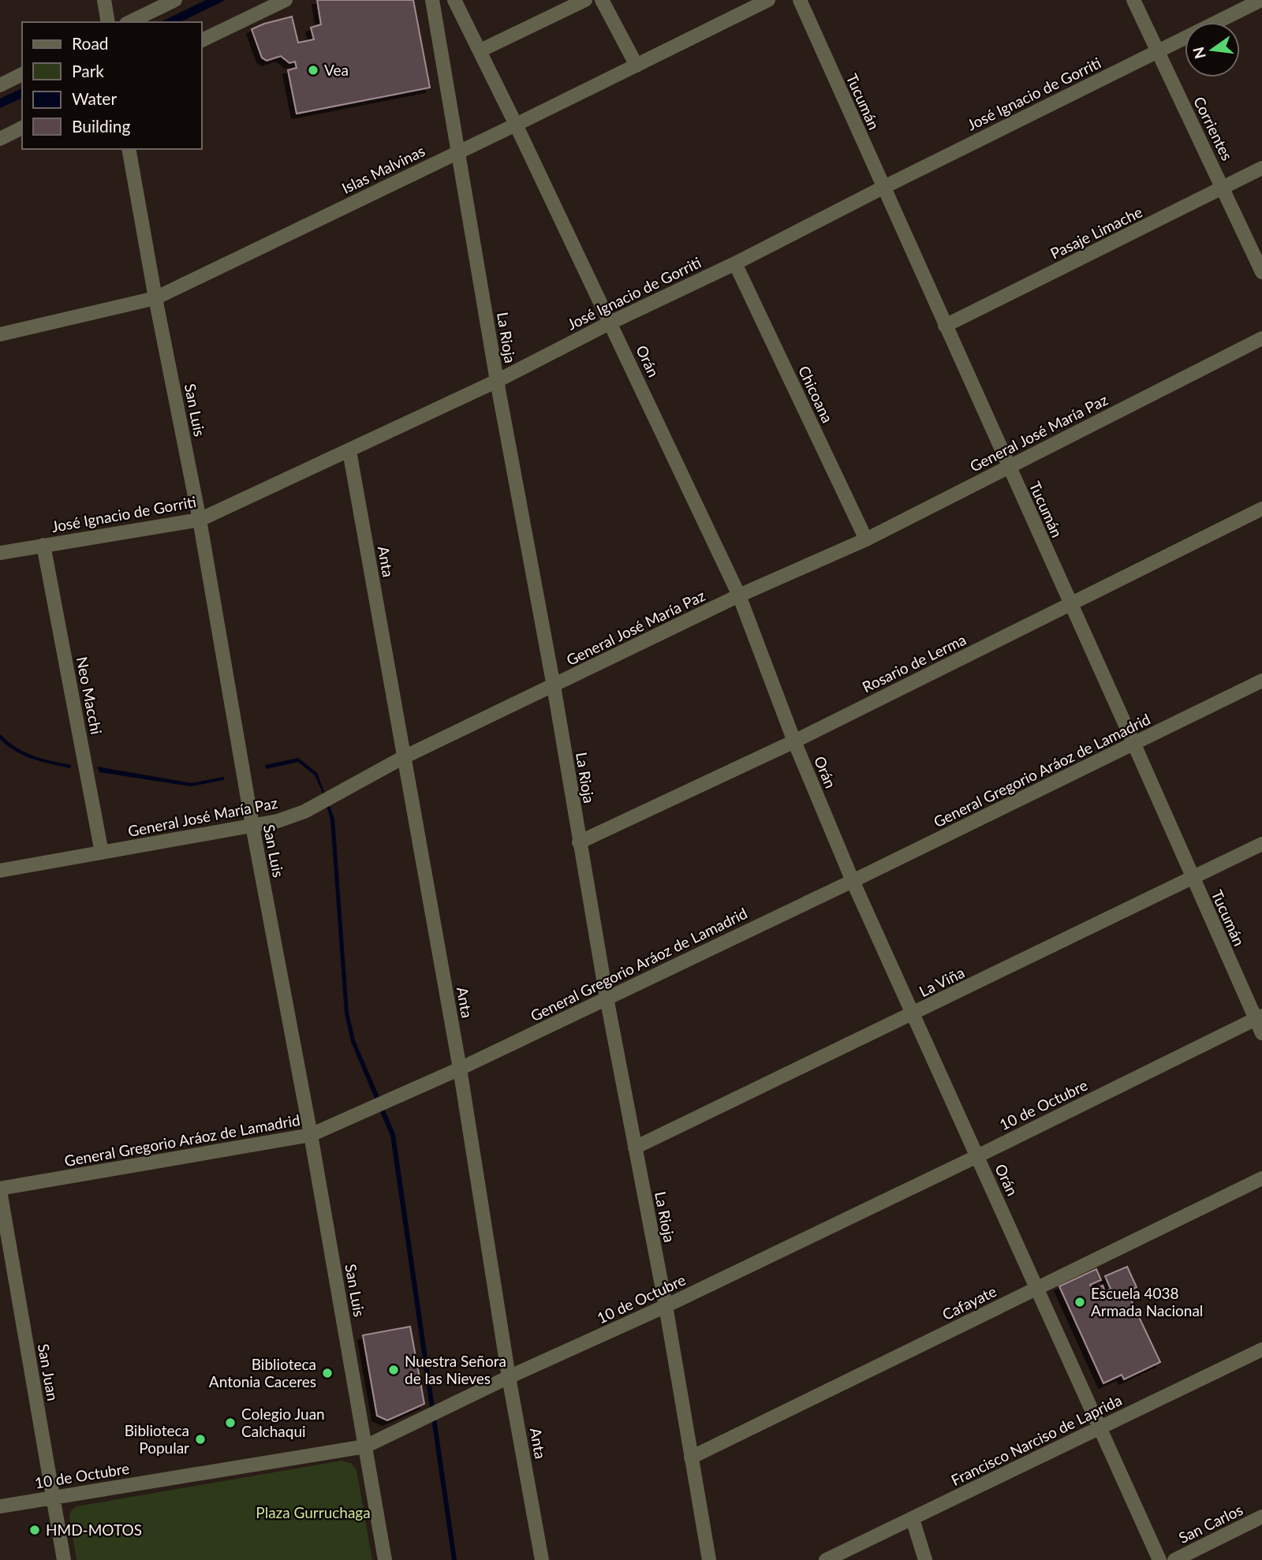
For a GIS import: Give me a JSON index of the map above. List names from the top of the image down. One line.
{"streets":{"street":["José Ignacio de Gorriti","Tucumán","Corrientes","Islas Malvinas","Pasaje Limache","La Rioja","Orán","Chicoana","San Luis","General José María Paz","Anta","Rosario de Lerma","Neo Macchi","General Gregorio Aráoz de Lamadrid","La Viña","10 de Octubre","Cafayate","San Juan","Francisco Narciso de Laprida","San Carlos"]},"crossings":[["José Ignacio de Gorriti","Tucumán"],["José Ignacio de Gorriti","Corrientes"],["José Ignacio de Gorriti","La Rioja"],["José Ignacio de Gorriti","Orán"],["José Ignacio de Gorriti","Chicoana"],["José Ignacio de Gorriti","San Luis"],["José Ignacio de Gorriti","Anta"],["José Ignacio de Gorriti","Neo Macchi"],["Tucumán","Pasaje Limache"],["Tucumán","General José María Paz"],["Tucumán","Rosario de Lerma"],["Tucumán","General Gregorio Aráoz de Lamadrid"],["Tucumán","La Viña"],["Tucumán","10 de Octubre"],["Corrientes","Pasaje Limache"],["Islas Malvinas","La Rioja"],["Islas Malvinas","Orán"],["Islas Malvinas","San Luis"],["La Rioja","General José María Paz"],["La Rioja","Rosario de Lerma"],["La Rioja","General Gregorio Aráoz de Lamadrid"],["La Rioja","La Viña"],["La Rioja","10 de Octubre"],["La Rioja","Cafayate"],["Orán","General José María Paz"],["Orán","Rosario de Lerma"],["Orán","General Gregorio Aráoz de Lamadrid"],["Orán","La Viña"],["Orán","10 de Octubre"],["Orán","Cafayate"],["Orán","Francisco Narciso de Laprida"],["Chicoana","General José María Paz"],["San Luis","General José María Paz"],["San Luis","General Gregorio Aráoz de Lamadrid"],["San Luis","10 de Octubre"],["General José María Paz","Anta"],["General José María Paz","Neo Macchi"],["Anta","General Gregorio Aráoz de Lamadrid"],["Anta","10 de Octubre"],["General Gregorio Aráoz de Lamadrid","San Juan"],["10 de Octubre","San Juan"]],"parks":["Plaza Gurruchaga"],"places":["Vea","Escuela 4038 Armada Nacional","Nuestra Señora de las Nieves","Biblioteca Antonia Caceres","Colegio Juan Calchaqui","Biblioteca Popular","HMD-MOTOS"],"legend":["Road","Park","Water","Building"],"north":"left"}
